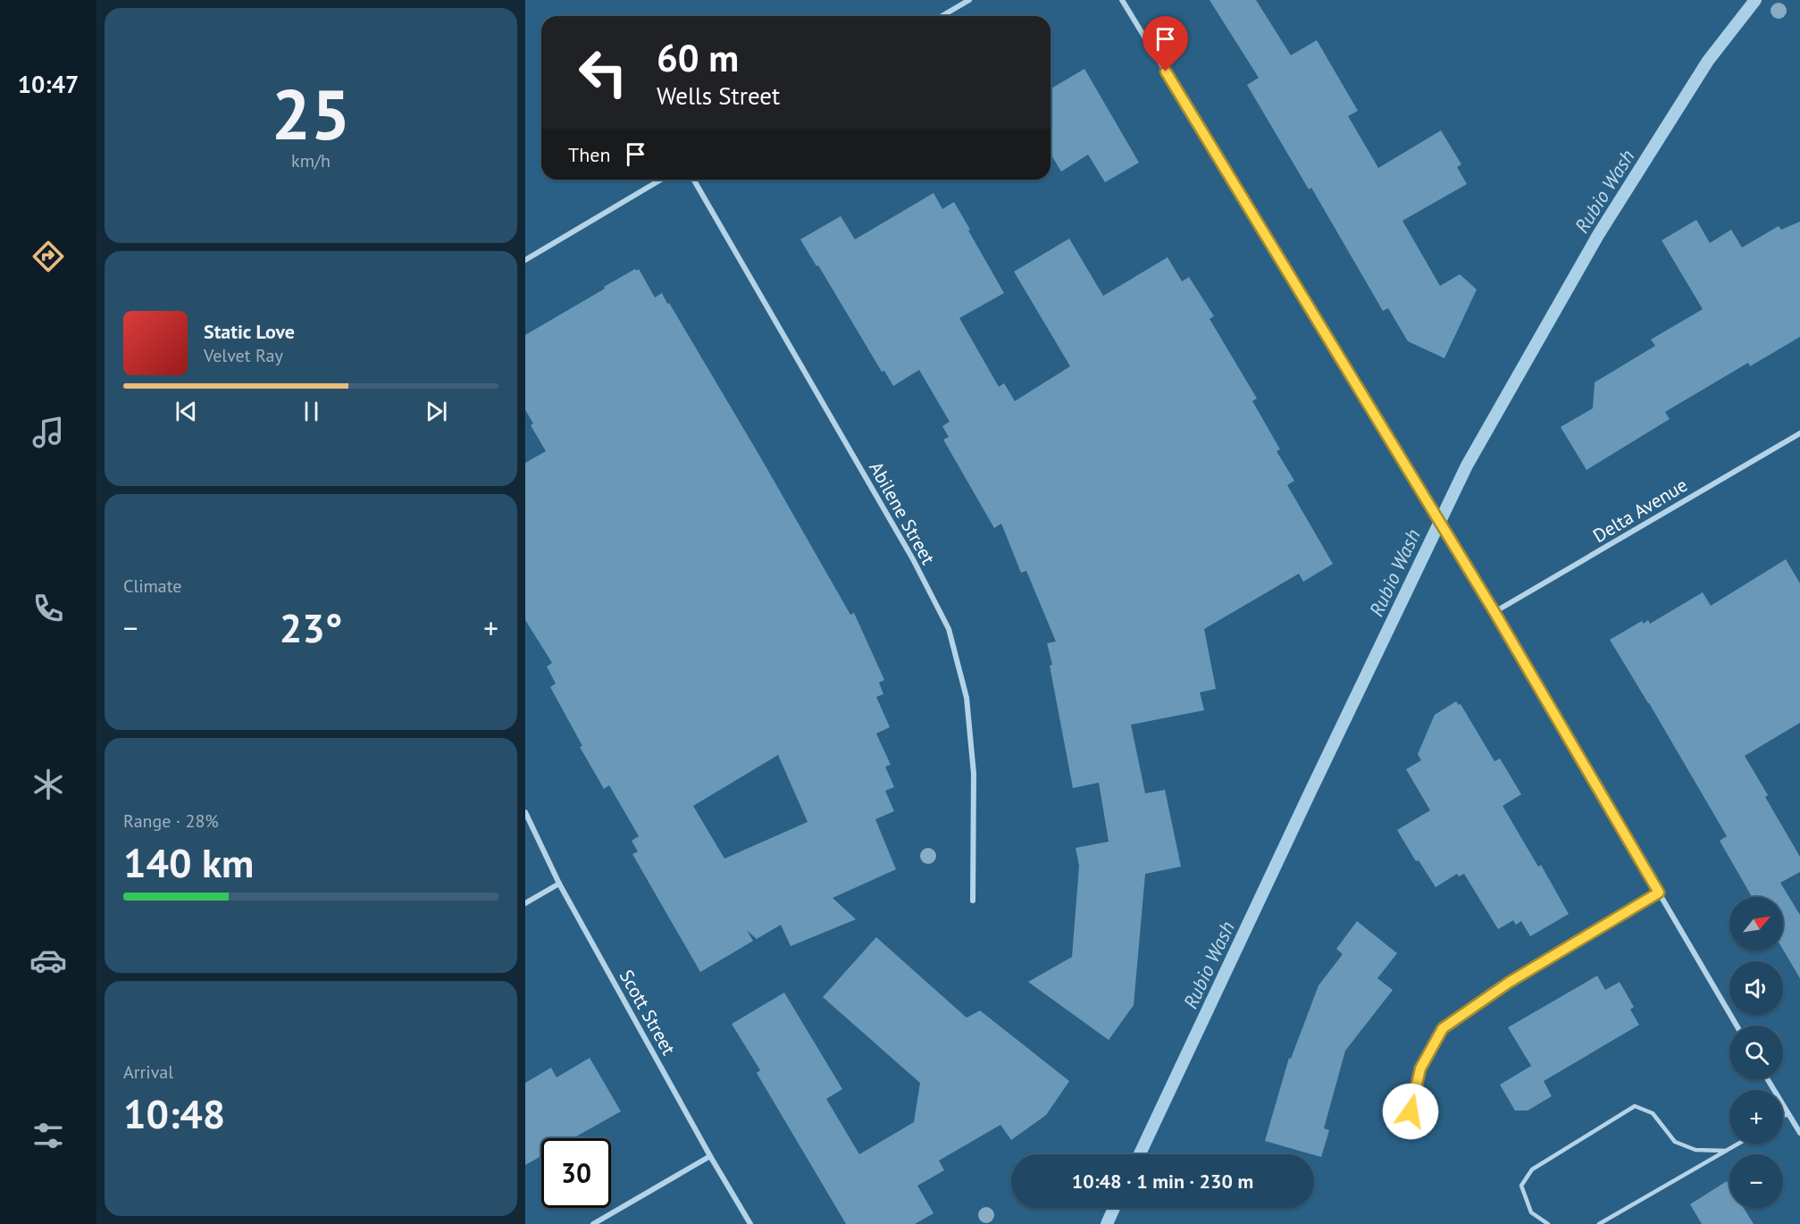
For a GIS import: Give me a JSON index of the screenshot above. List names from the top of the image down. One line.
{"streets":{"street":["Delta Avenue","Abilene Street","Scott Street"]},"water":["Rubio Wash"],"north":"top right","page":{"tabs":"10:47","tile":[["25","km/h"],"Climate",["Range · 28%","140 km"],["Arrival","10:48"]],"turn":["60 m","Wells Street"],"then":"Then","song":["Static Love","Velvet Ray"],"heat":["−","23°","+"],"map_buttons":["+","−"],"limit":"30","trip":"10:48 · 1 min · 230 m"}}
